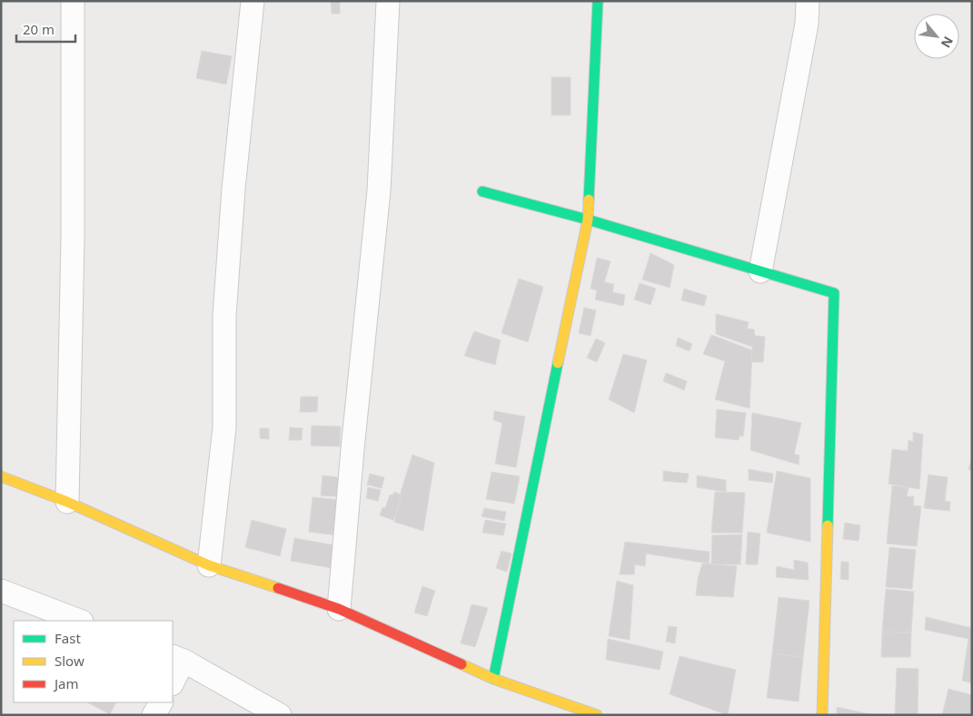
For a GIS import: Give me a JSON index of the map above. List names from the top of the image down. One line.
{"legend":["Fast","Slow","Jam"],"scale_bar":"20 m","north":"bottom right"}
